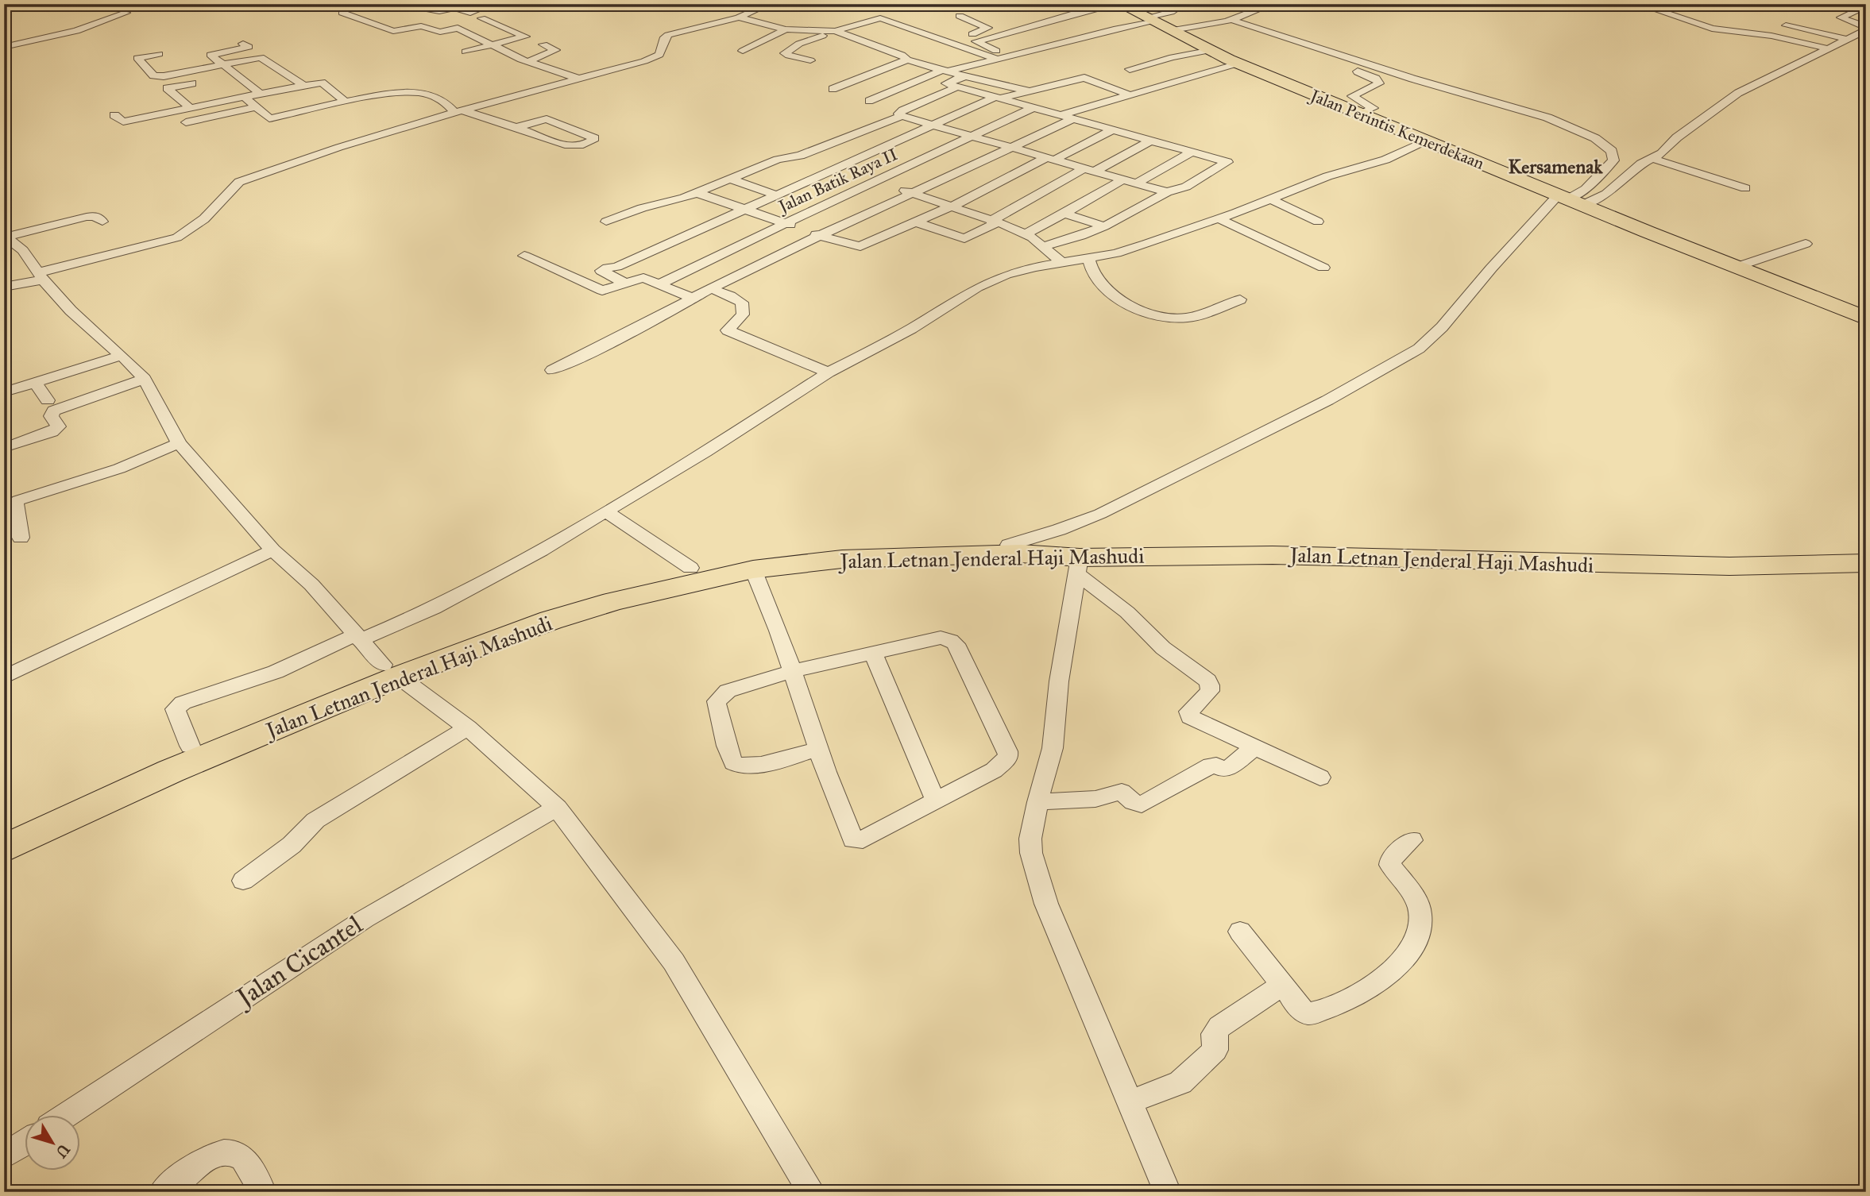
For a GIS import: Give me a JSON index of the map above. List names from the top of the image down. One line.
{"streets":{"main road":["Jalan Perintis Kemerdekaan","Jalan Letnan Jenderal Haji Mashudi"],"street":["Jalan Batik Raya II","Jalan Cicantel"]},"districts":["Kersamenak"],"north":"bottom right"}
